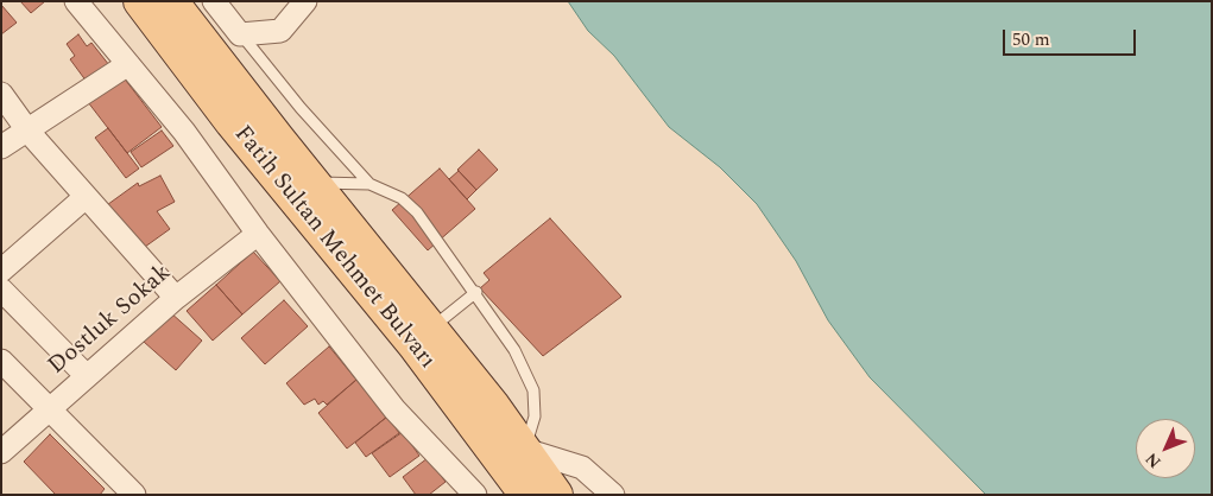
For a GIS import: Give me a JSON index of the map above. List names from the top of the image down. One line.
{"streets":{"main road":["Fatih Sultan Mehmet Bulvarı"],"street":["Dostluk Sokak"]},"scale_bar":"50 m","north":"bottom left"}
